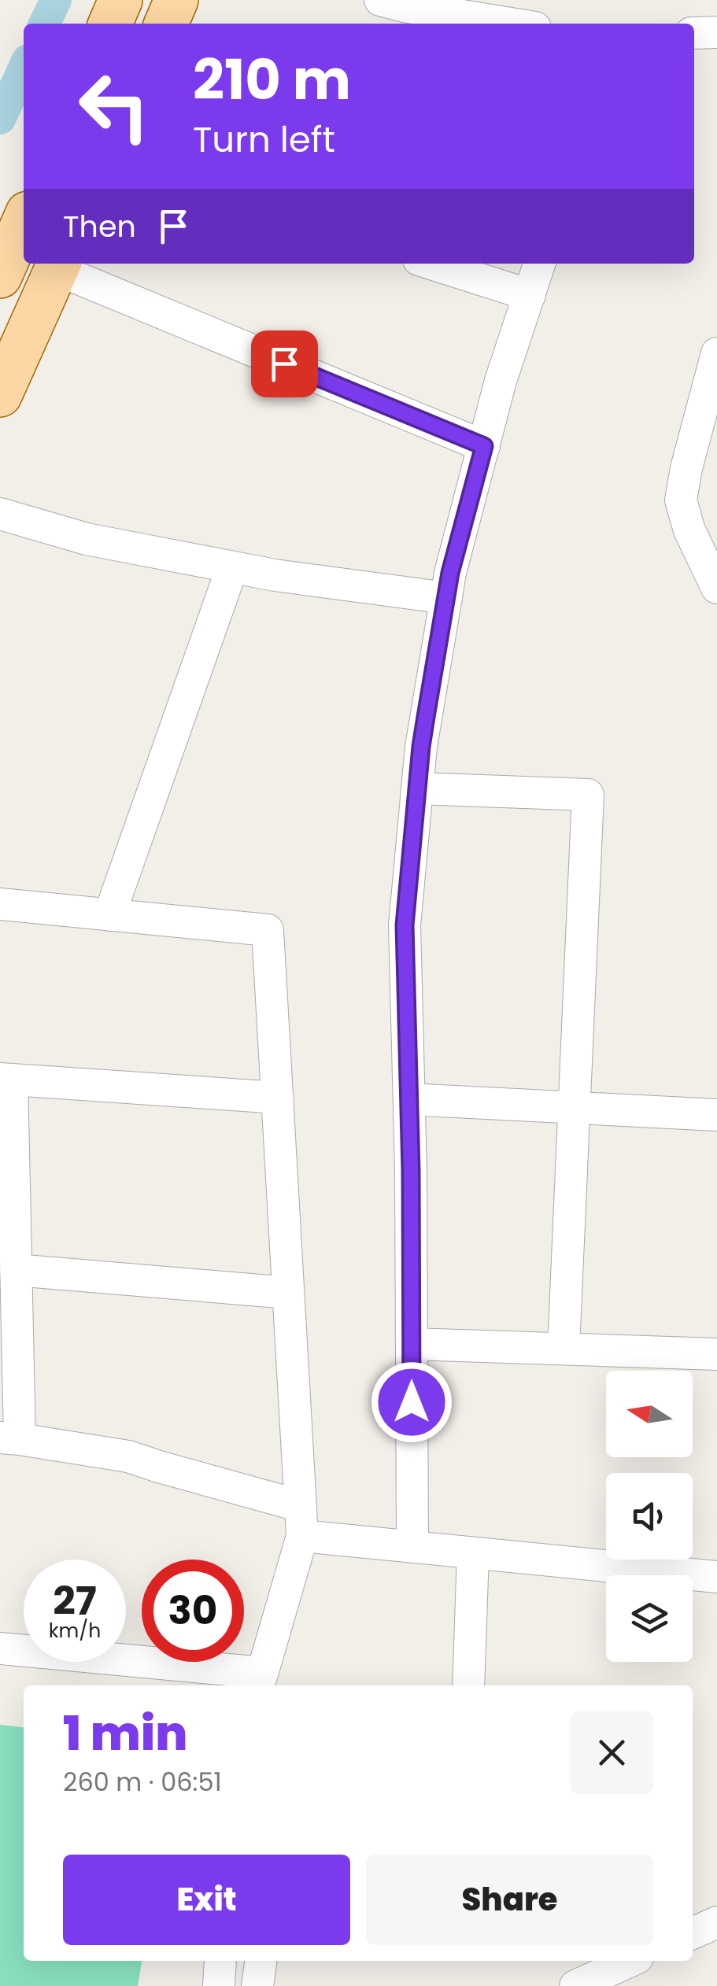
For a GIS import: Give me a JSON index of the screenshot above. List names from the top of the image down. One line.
{"north":"left","page":{"turn":["210 m","Turn left"],"then":"Then","speed":"27 km/h","limit":"30","heading":["1 min","260 m · 06:51"],"buttons":["Exit","Share"]}}
